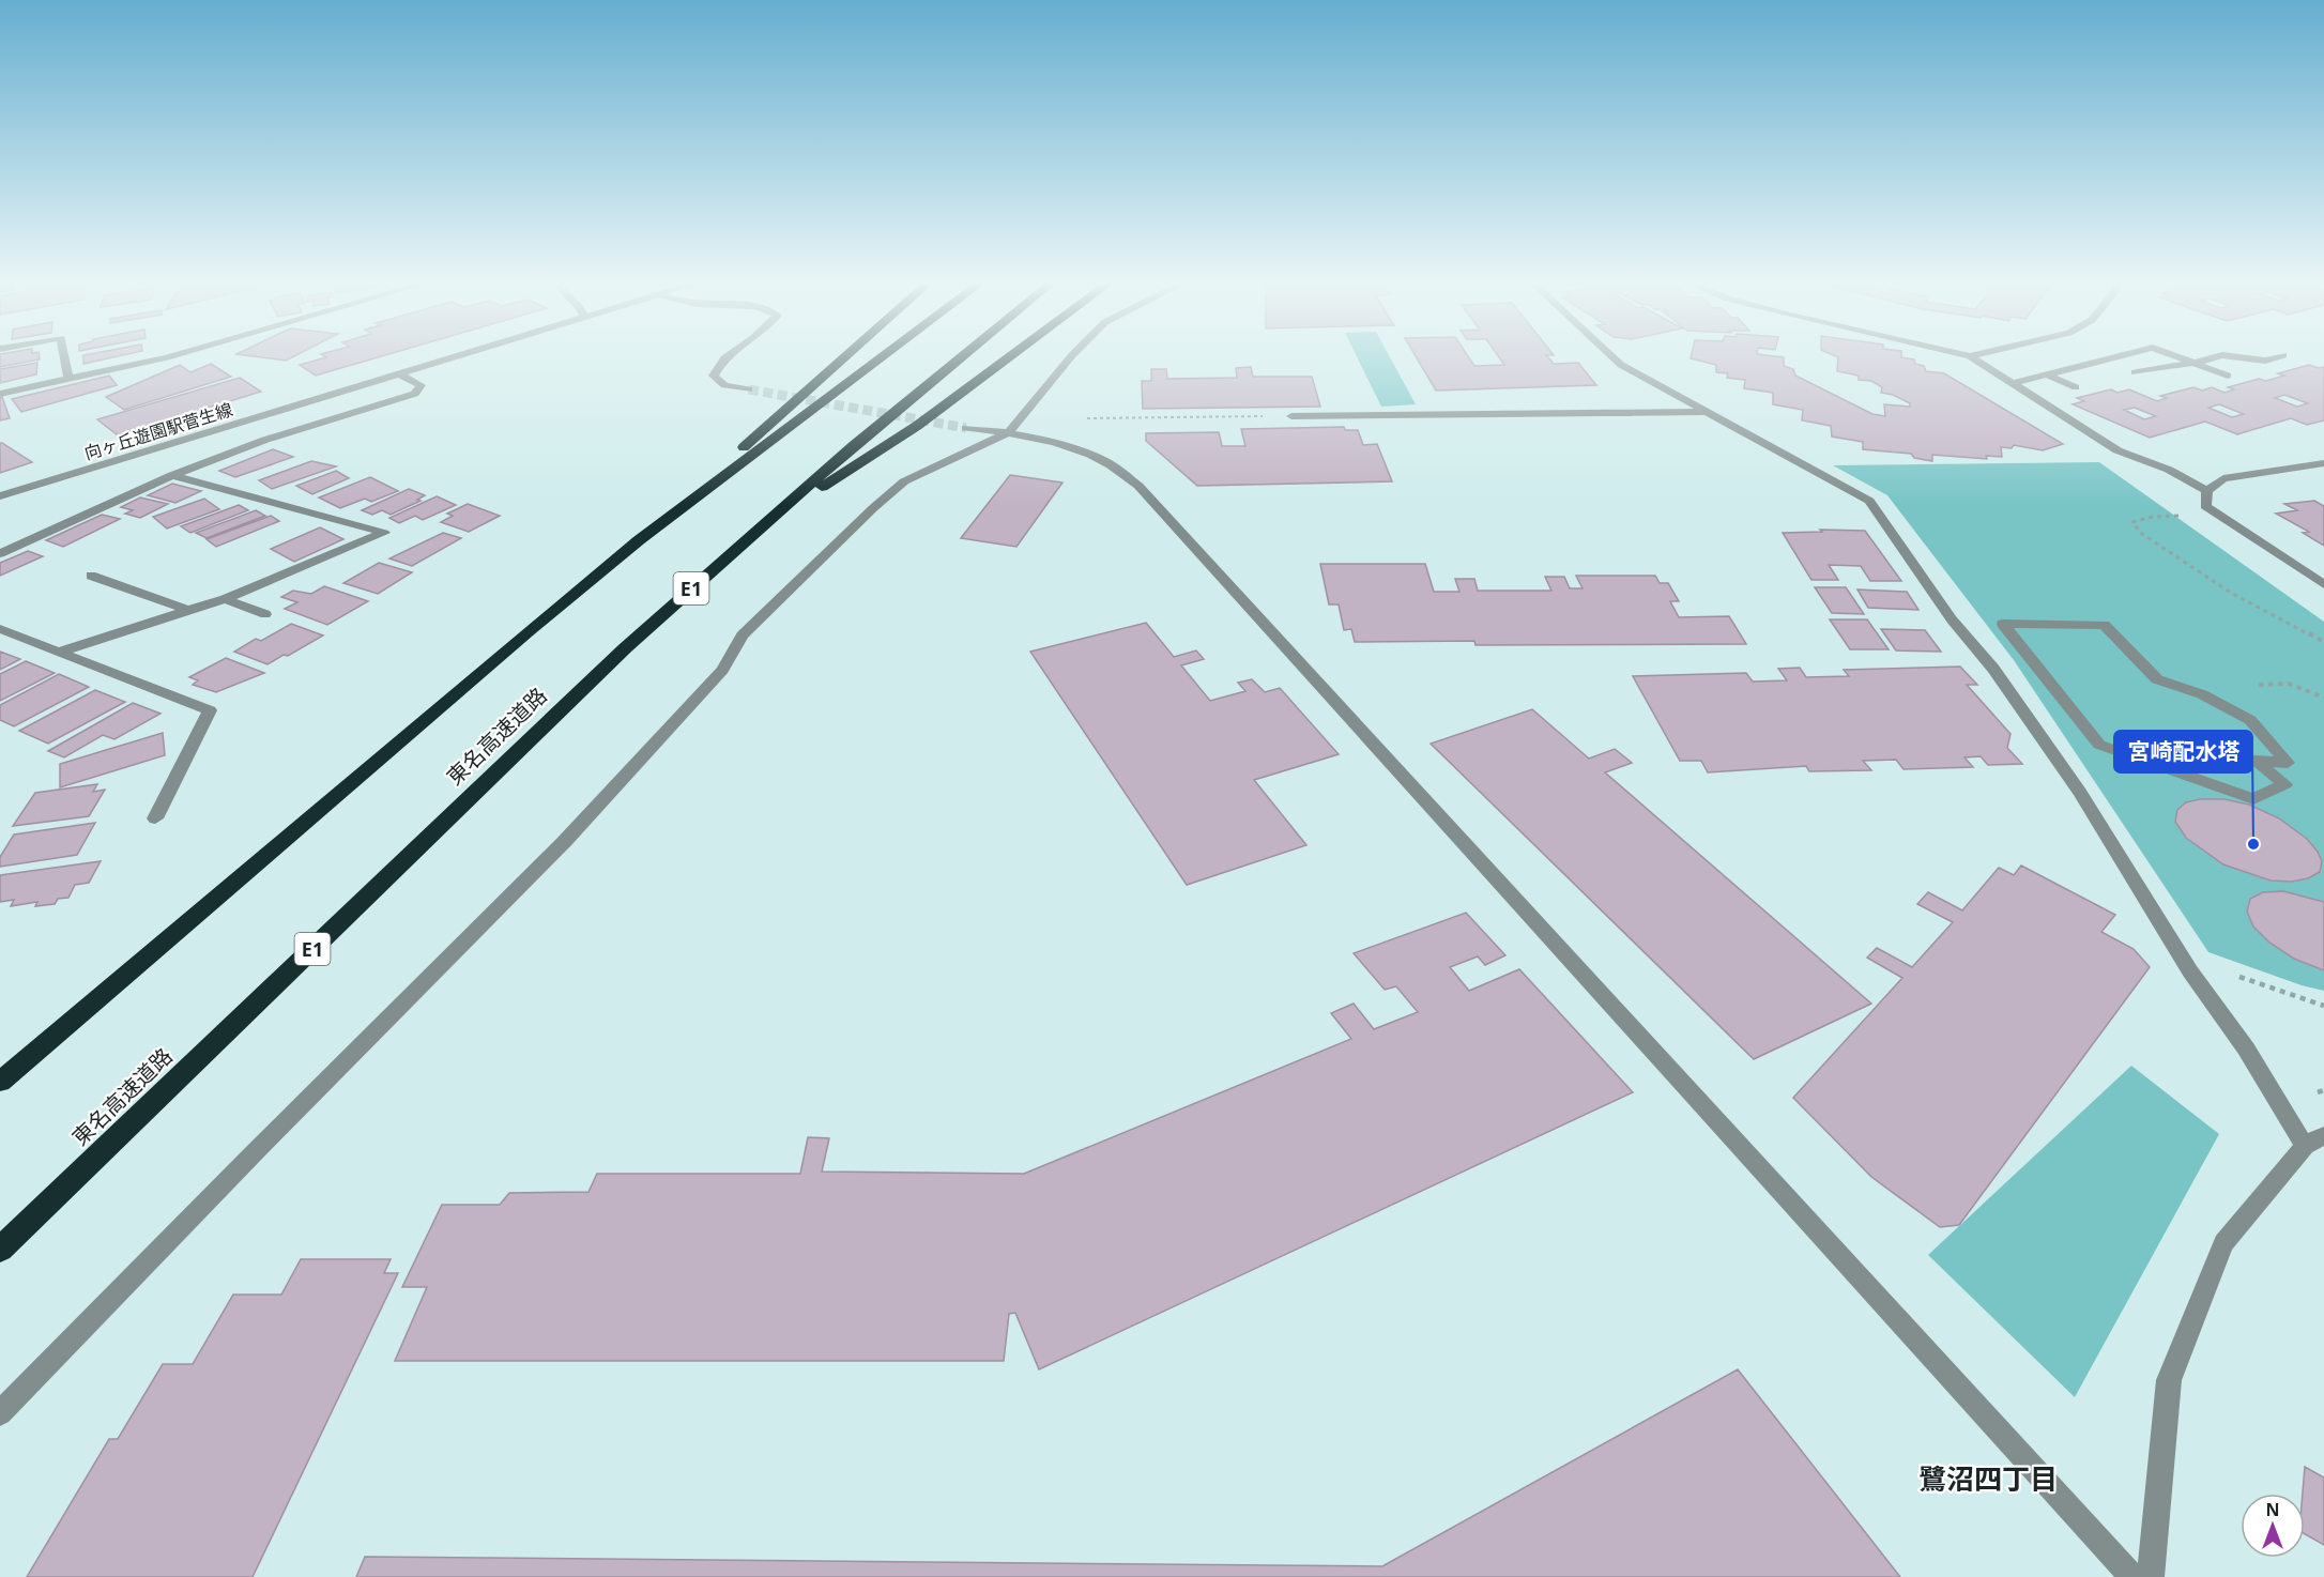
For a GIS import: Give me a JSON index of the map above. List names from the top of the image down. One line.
{"streets":{"highway":["E1","東名高速道路"],"street":["向ヶ丘遊園駅菅生線"]},"districts":["鷺沼四丁目"],"places":["宮崎配水塔"],"north":"top"}
